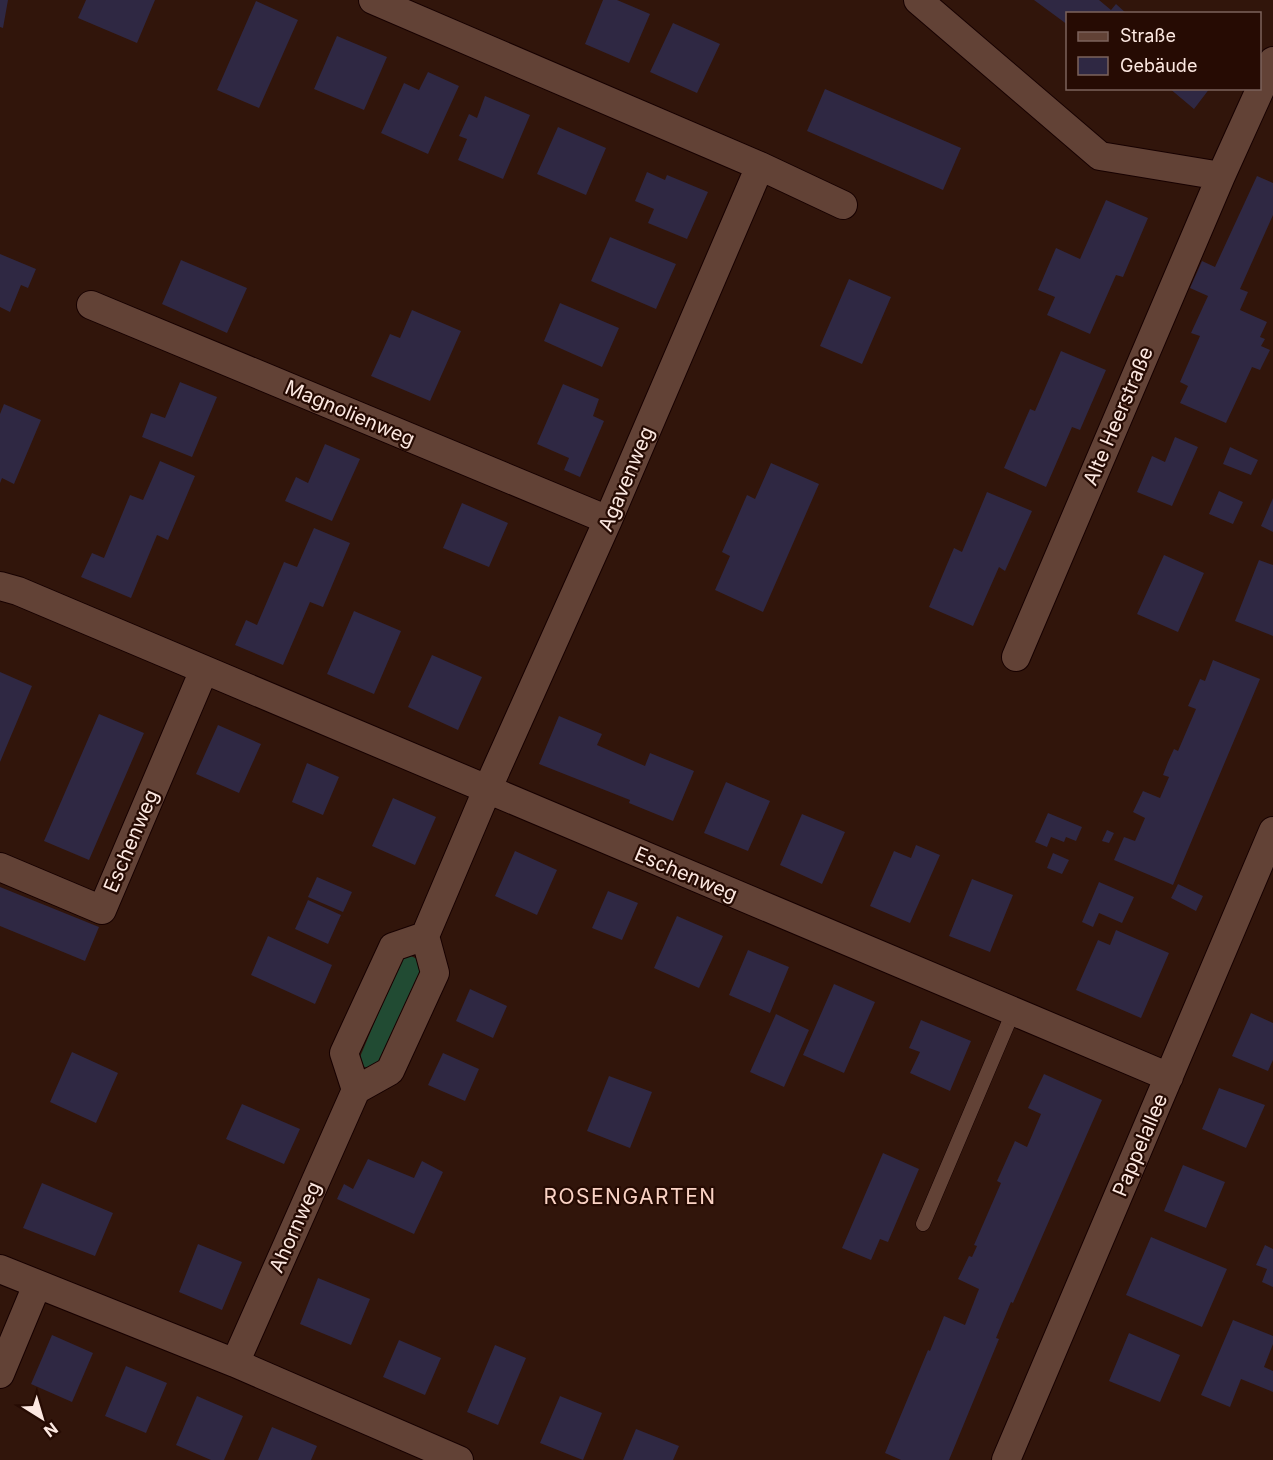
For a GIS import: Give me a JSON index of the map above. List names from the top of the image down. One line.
{"streets":{"street":["Magnolienweg","Alte Heerstraße","Agavenweg","Eschenweg","Pappelallee","Ahornweg"]},"crossings":[["Magnolienweg","Agavenweg"],["Agavenweg","Eschenweg"],["Eschenweg","Pappelallee"]],"districts":["ROSENGARTEN"],"legend":["Straße","Gebäude"],"north":"bottom right"}
